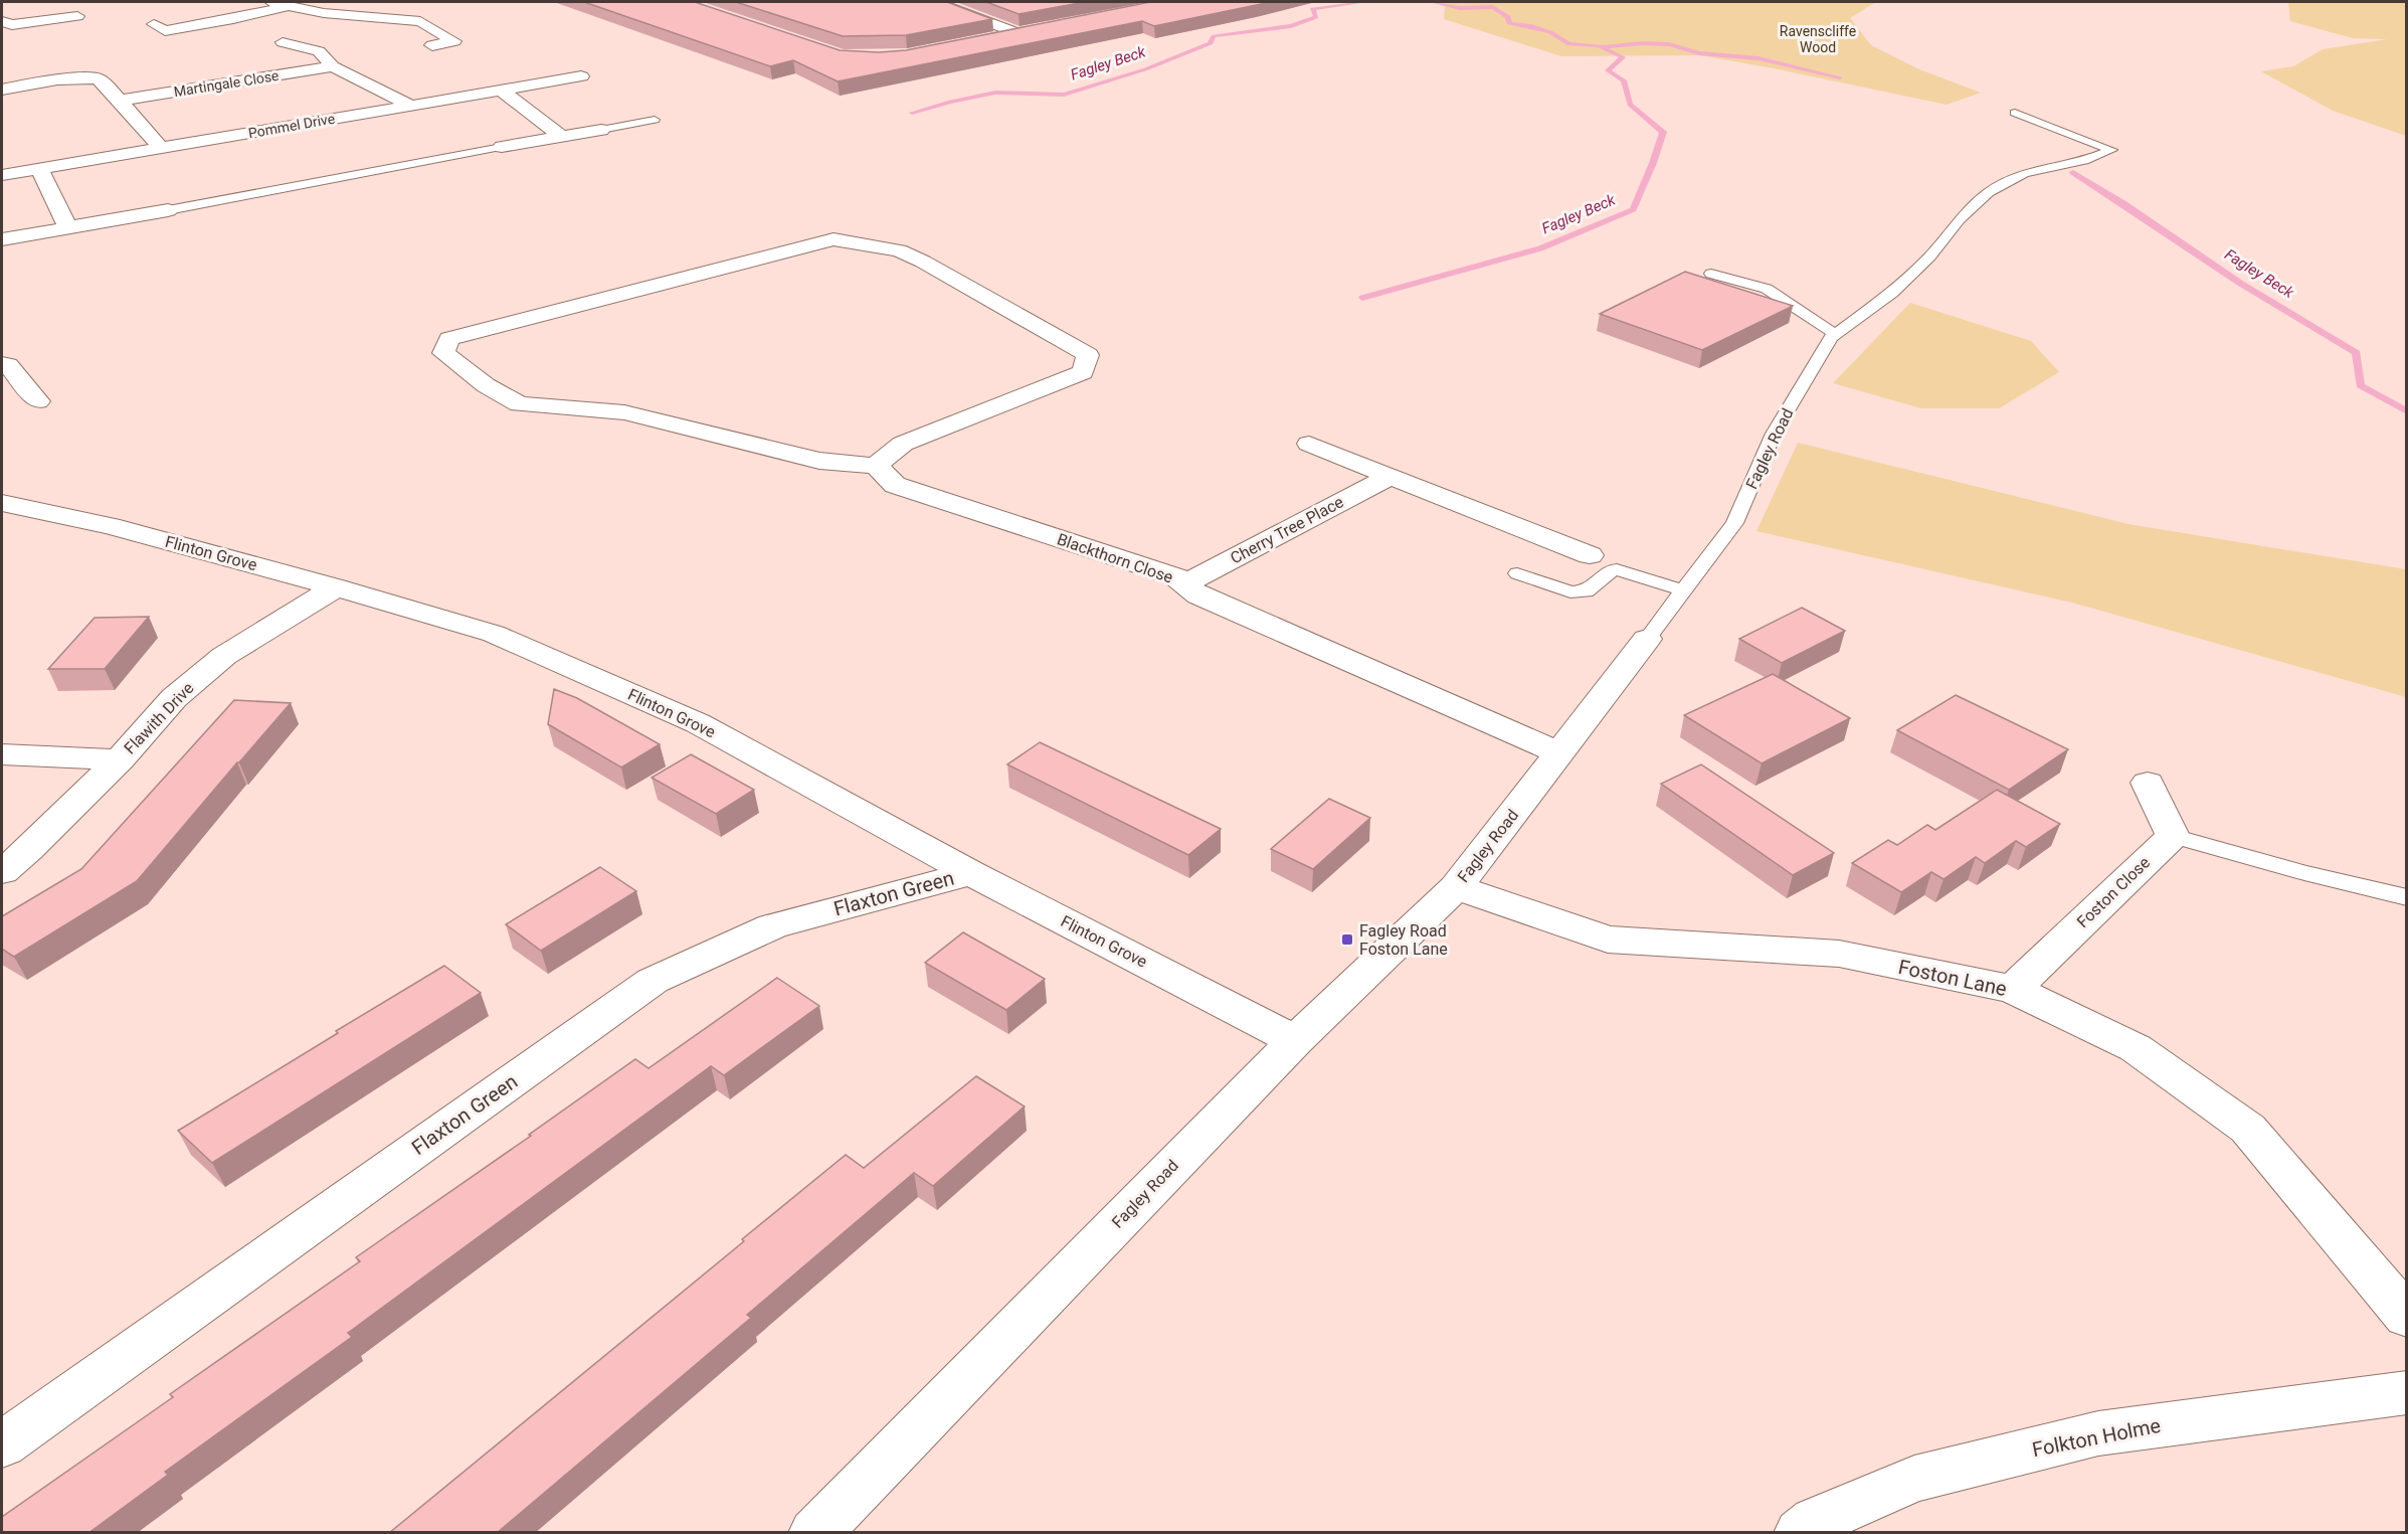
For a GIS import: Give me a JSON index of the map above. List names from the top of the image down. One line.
{"streets":{"street":["Martingale Close","Pommel Drive","Fagley Road","Cherry Tree Place","Flinton Grove","Blackthorn Close","Flawith Drive","Foston Close","Flaxton Green","Foston Lane","Folkton Holme"]},"crossings":[["Fagley Road","Flinton Grove"],["Fagley Road","Blackthorn Close"],["Fagley Road","Foston Lane"],["Cherry Tree Place","Blackthorn Close"],["Flinton Grove","Flawith Drive"],["Flinton Grove","Flaxton Green"],["Foston Close","Foston Lane"]],"water":["Fagley Beck"],"parks":["Ravenscliffe Wood"],"places":{"transit":["Fagley Road Foston Lane"]}}
